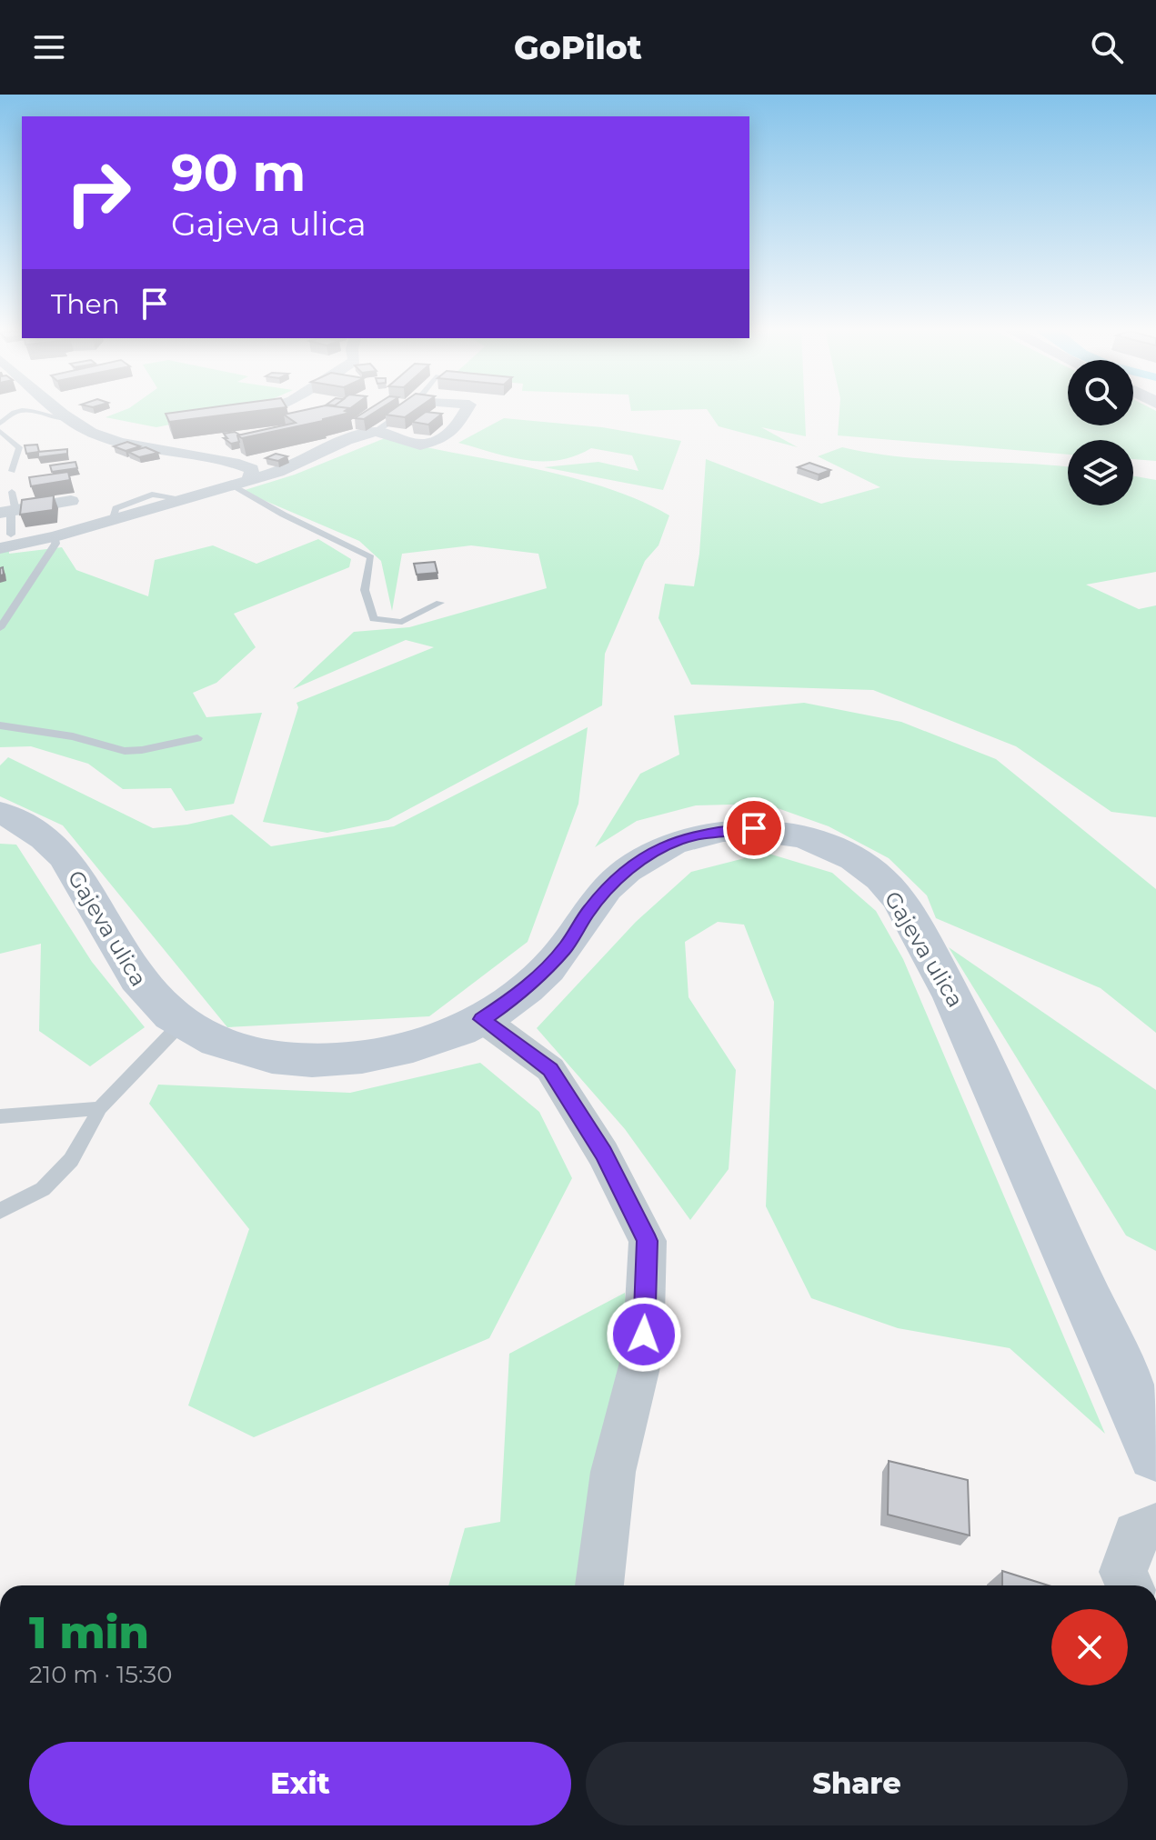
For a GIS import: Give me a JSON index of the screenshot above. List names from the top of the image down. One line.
{"streets":{"main road":["Gajeva ulica"]},"page":{"header":"GoPilot","turn":["90 m","Gajeva ulica"],"then":"Then","heading":["1 min","210 m · 15:30"],"buttons":["Exit","Share"]}}
